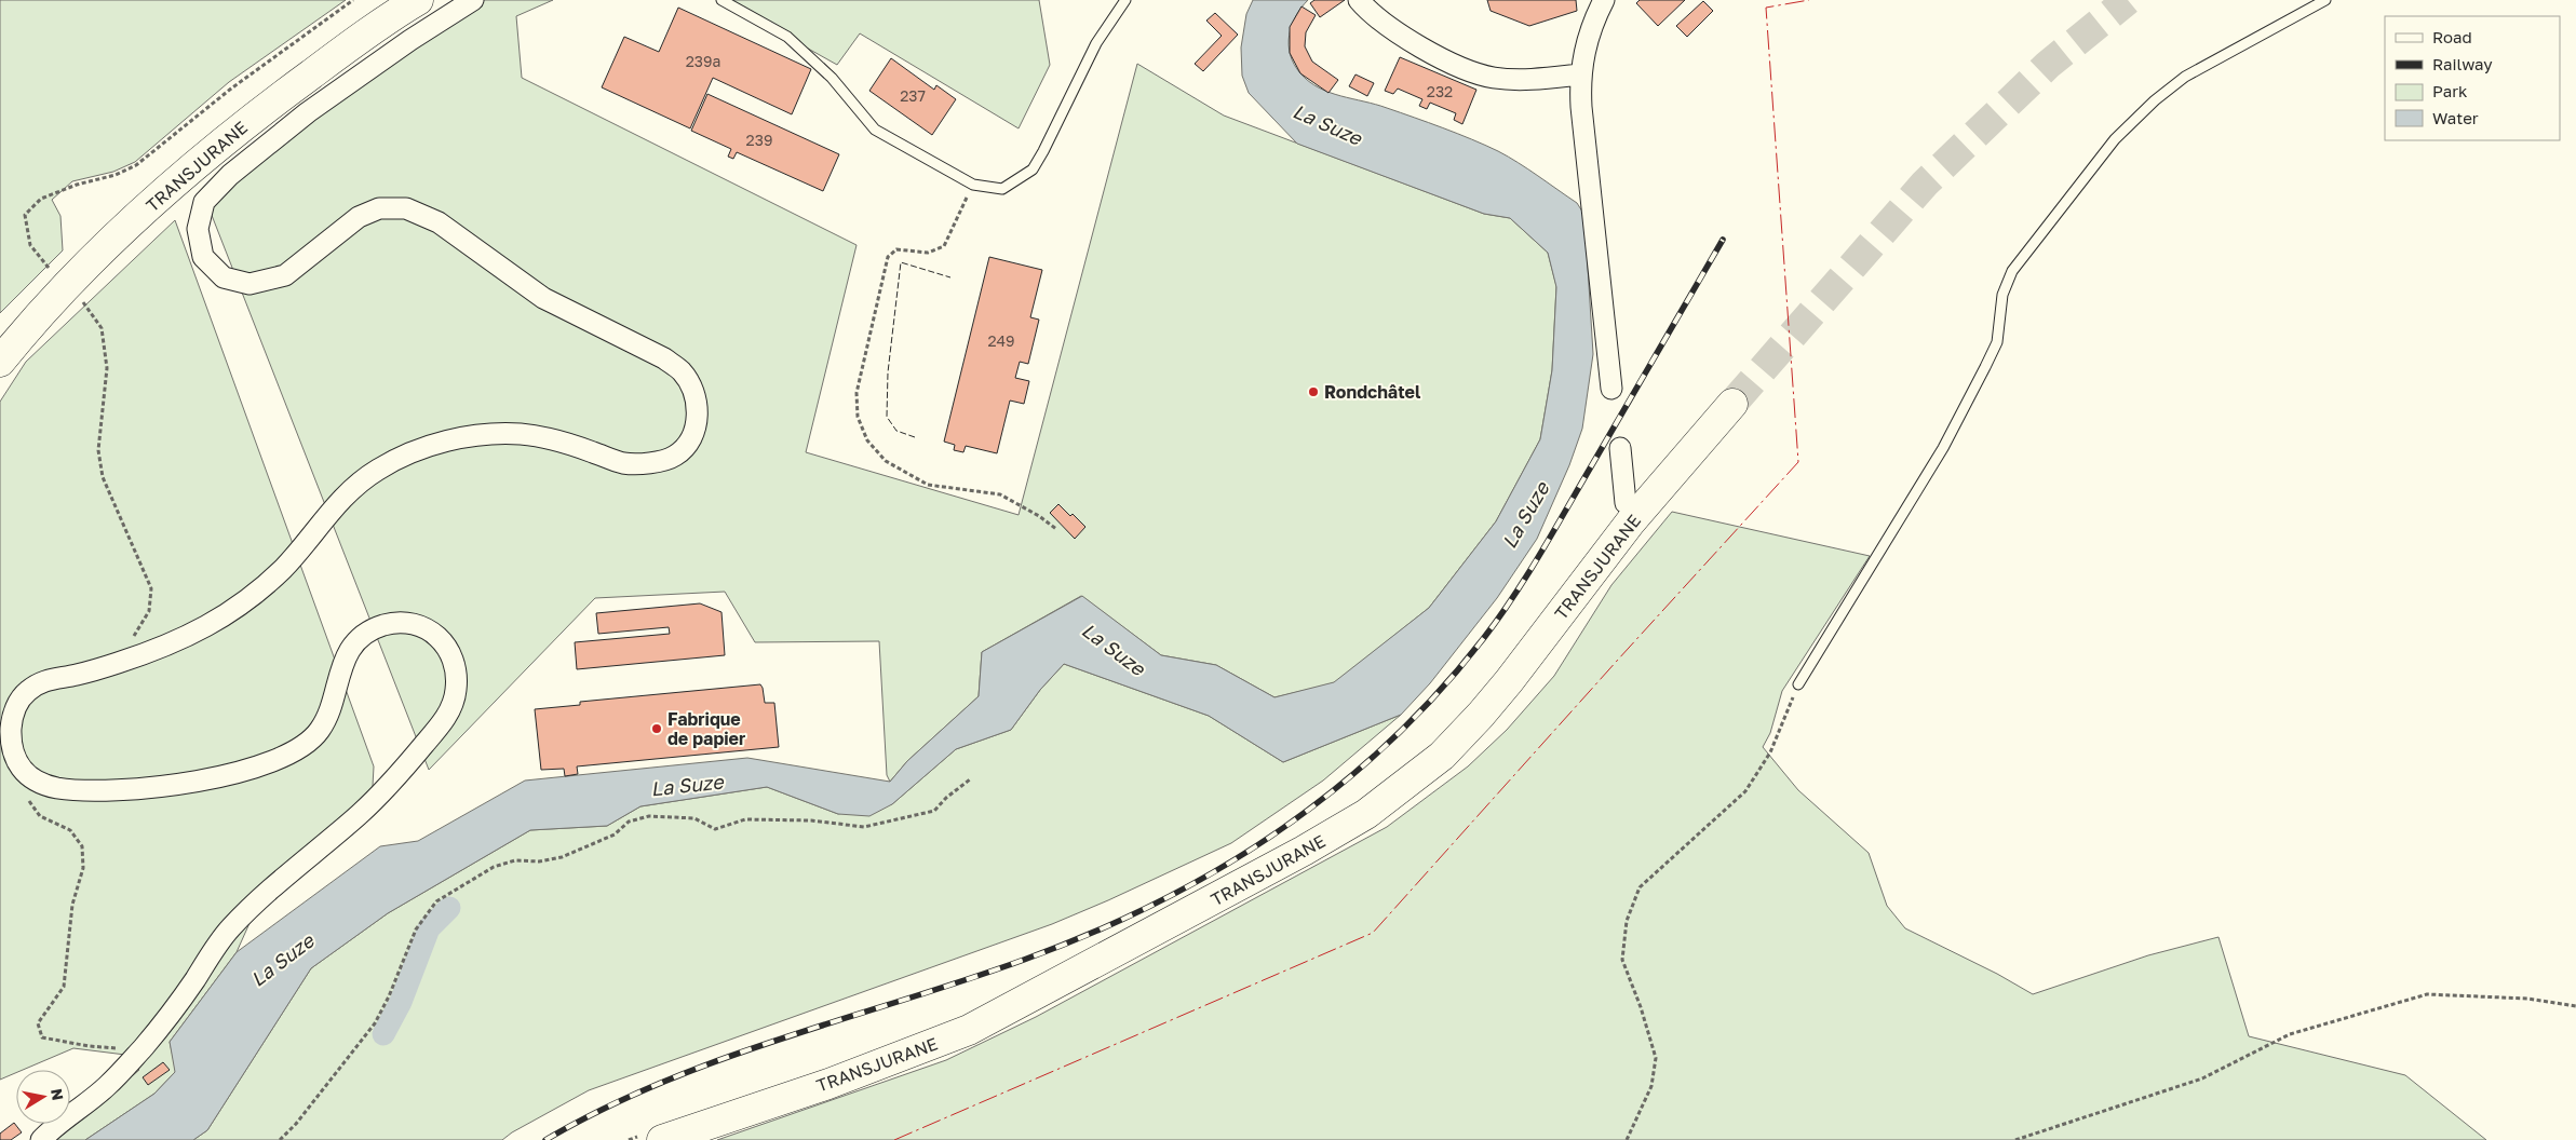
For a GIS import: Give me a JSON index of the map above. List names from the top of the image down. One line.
{"streets":{"main road":["TRANSJURANE"]},"water":["La Suze"],"places":["Rondchâtel","Fabrique de papier"],"house_numbers":["239a","232","237","239","249"],"legend":["Road","Railway","Park","Water"],"north":"right"}
